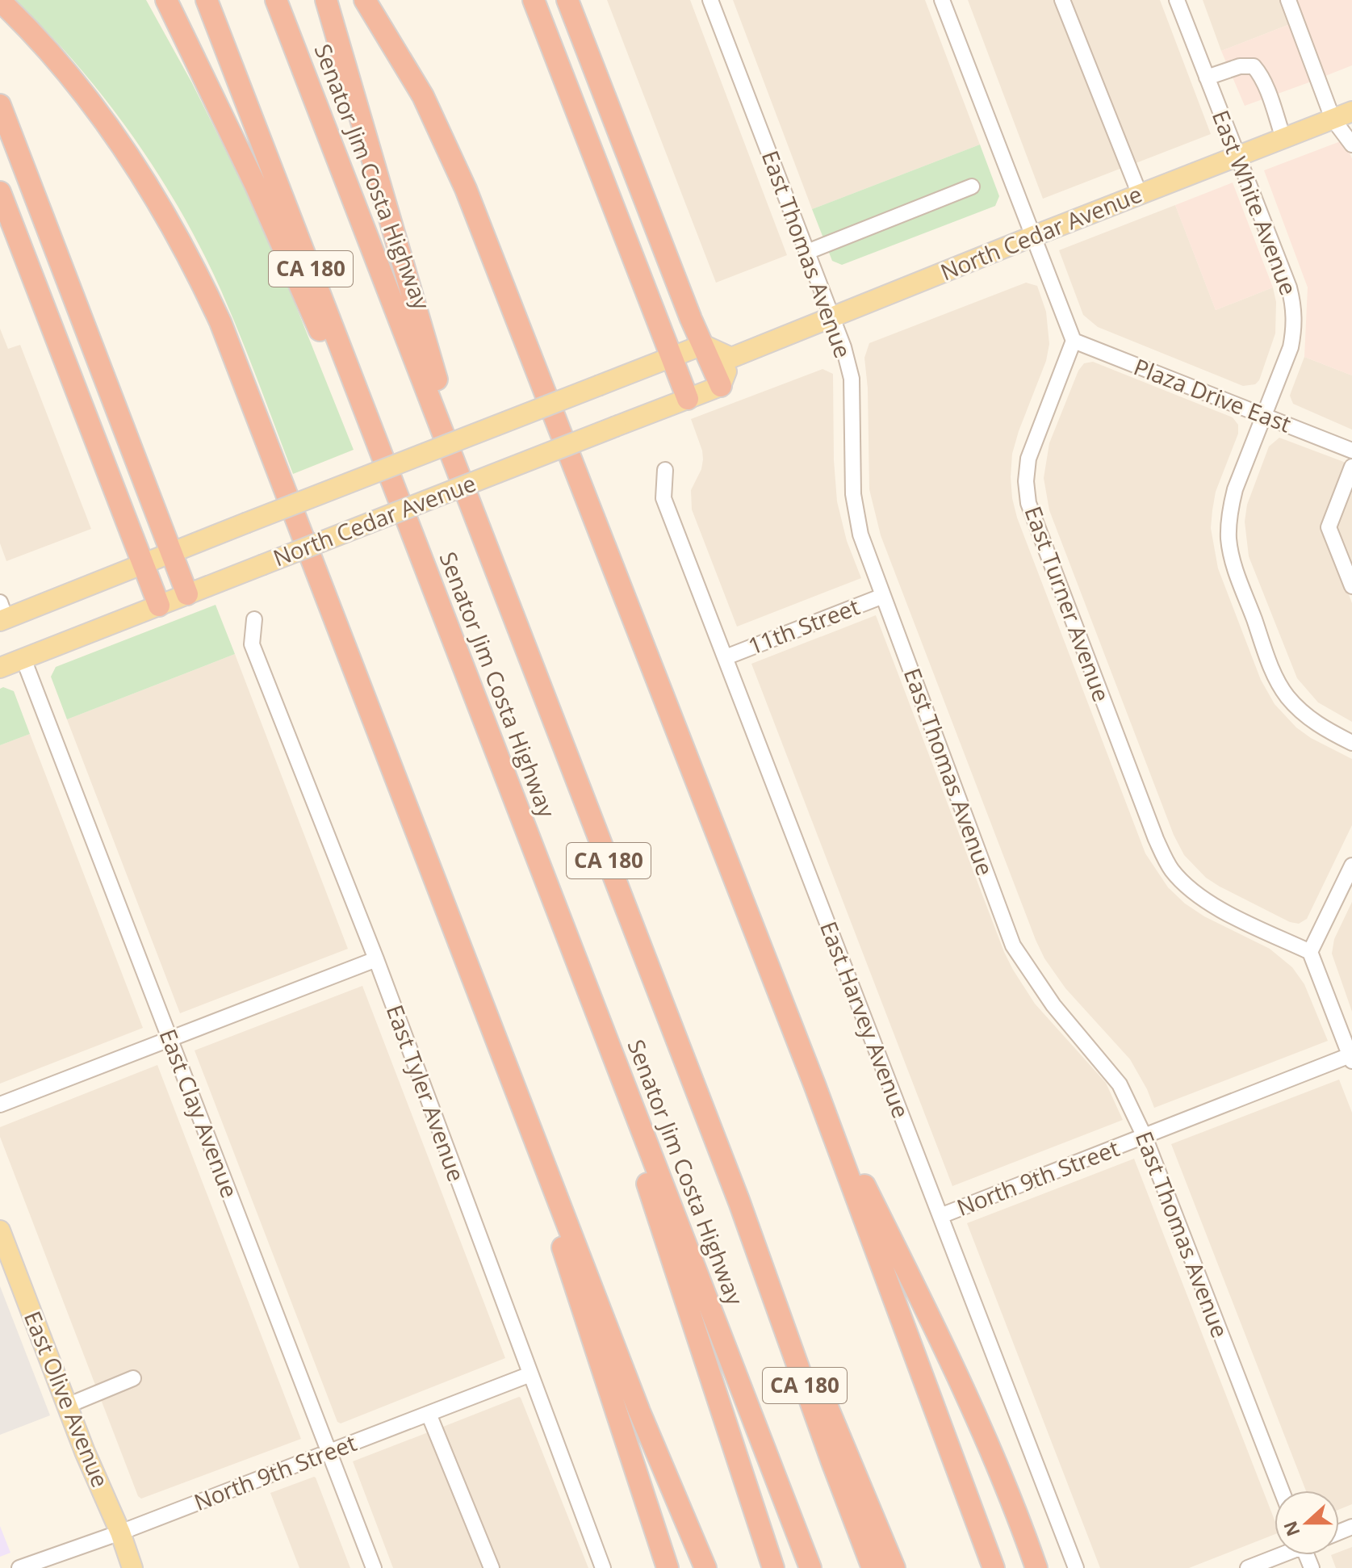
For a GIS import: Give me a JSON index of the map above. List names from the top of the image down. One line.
{"streets":{"highway":["Senator Jim Costa Highway","CA 180"],"main road":["North Cedar Avenue","East Olive Avenue"],"street":["East White Avenue","East Thomas Avenue","Plaza Drive East","East Turner Avenue","11th Street","East Harvey Avenue","East Tyler Avenue","East Clay Avenue","North 9th Street"]},"crossings":[["East White Avenue","North Cedar Avenue"],["East White Avenue","Plaza Drive East"],["North Cedar Avenue","East Thomas Avenue"],["North Cedar Avenue","East Clay Avenue"],["East Thomas Avenue","11th Street"],["East Thomas Avenue","North 9th Street"],["Plaza Drive East","East Turner Avenue"],["11th Street","East Harvey Avenue"],["East Harvey Avenue","North 9th Street"],["East Tyler Avenue","North 9th Street"],["East Clay Avenue","North 9th Street"],["North 9th Street","East Olive Avenue"]],"north":"left"}
